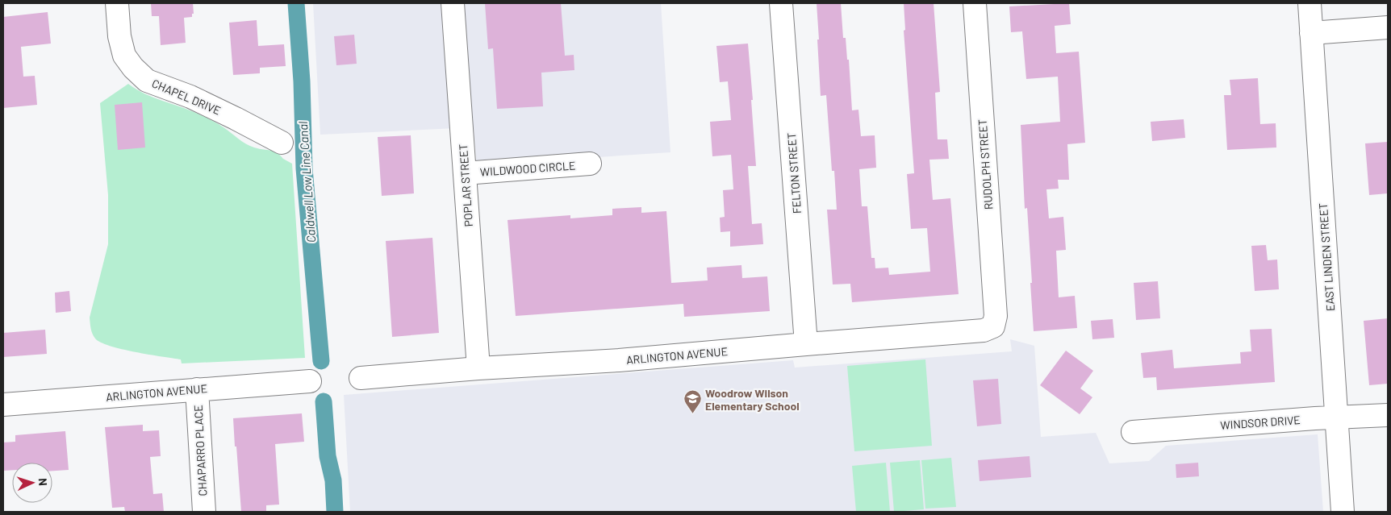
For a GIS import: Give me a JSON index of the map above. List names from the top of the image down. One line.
{"streets":{"street":["CHAPEL DRIVE","RUDOLPH STREET","WILDWOOD CIRCLE","FELTON STREET","POPLAR STREET","EAST LINDEN STREET","ARLINGTON AVENUE","WINDSOR DRIVE","CHAPARRO PLACE"]},"crossings":[["RUDOLPH STREET","ARLINGTON AVENUE"],["WILDWOOD CIRCLE","POPLAR STREET"],["FELTON STREET","ARLINGTON AVENUE"],["POPLAR STREET","ARLINGTON AVENUE"],["EAST LINDEN STREET","WINDSOR DRIVE"],["ARLINGTON AVENUE","CHAPARRO PLACE"]],"water":["Caldwell Low Line Canal"],"places":{"school or university":["Woodrow Wilson Elementary School"]},"north":"right"}
